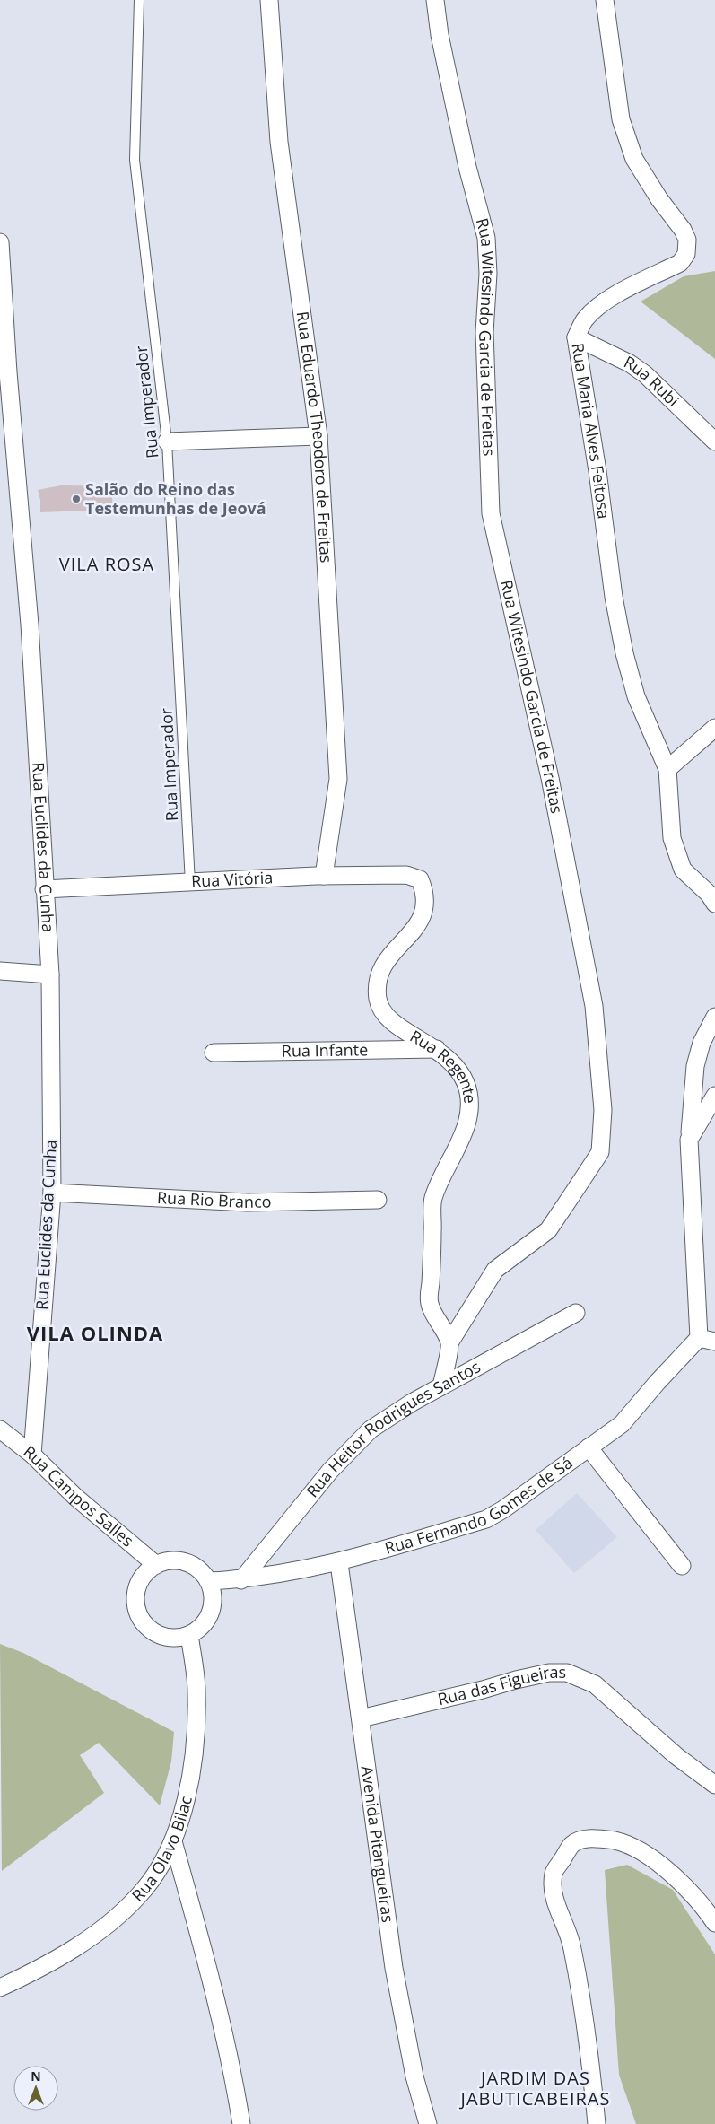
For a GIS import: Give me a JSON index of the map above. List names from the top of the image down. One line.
{"streets":{"street":["Rua Witesindo Garcia de Freitas","Rua Rubi","Rua Maria Alves Feitosa","Rua Eduardo Theodoro de Freitas","Rua Euclides da Cunha","Rua Vitória","Rua Infante","Rua Regente","Rua Rio Branco","Rua Heitor Rodrigues Santos","Rua Campos Salles","Rua Fernando Gomes de Sá","Rua das Figueiras","Avenida Pitangueiras","Rua Olavo Bilac"],"lane":["Rua Imperador"]},"crossings":[["Rua Witesindo Garcia de Freitas","Rua Regente"],["Rua Rubi","Rua Maria Alves Feitosa"],["Rua Imperador","Rua Vitória"],["Rua Eduardo Theodoro de Freitas","Rua Vitória"],["Rua Euclides da Cunha","Rua Vitória"],["Rua Euclides da Cunha","Rua Rio Branco"],["Rua Euclides da Cunha","Rua Campos Salles"],["Rua Vitória","Rua Regente"],["Rua Infante","Rua Regente"],["Rua Heitor Rodrigues Santos","Rua Fernando Gomes de Sá"],["Rua Campos Salles","Rua Fernando Gomes de Sá"],["Rua Campos Salles","Rua Olavo Bilac"],["Rua Fernando Gomes de Sá","Avenida Pitangueiras"],["Rua Fernando Gomes de Sá","Rua Olavo Bilac"],["Rua das Figueiras","Avenida Pitangueiras"]],"districts":["VILA ROSA","VILA OLINDA","JARDIM DAS JABUTICABEIRAS"],"places":["Salão do Reino das Testemunhas de Jeová"],"north":"top"}
